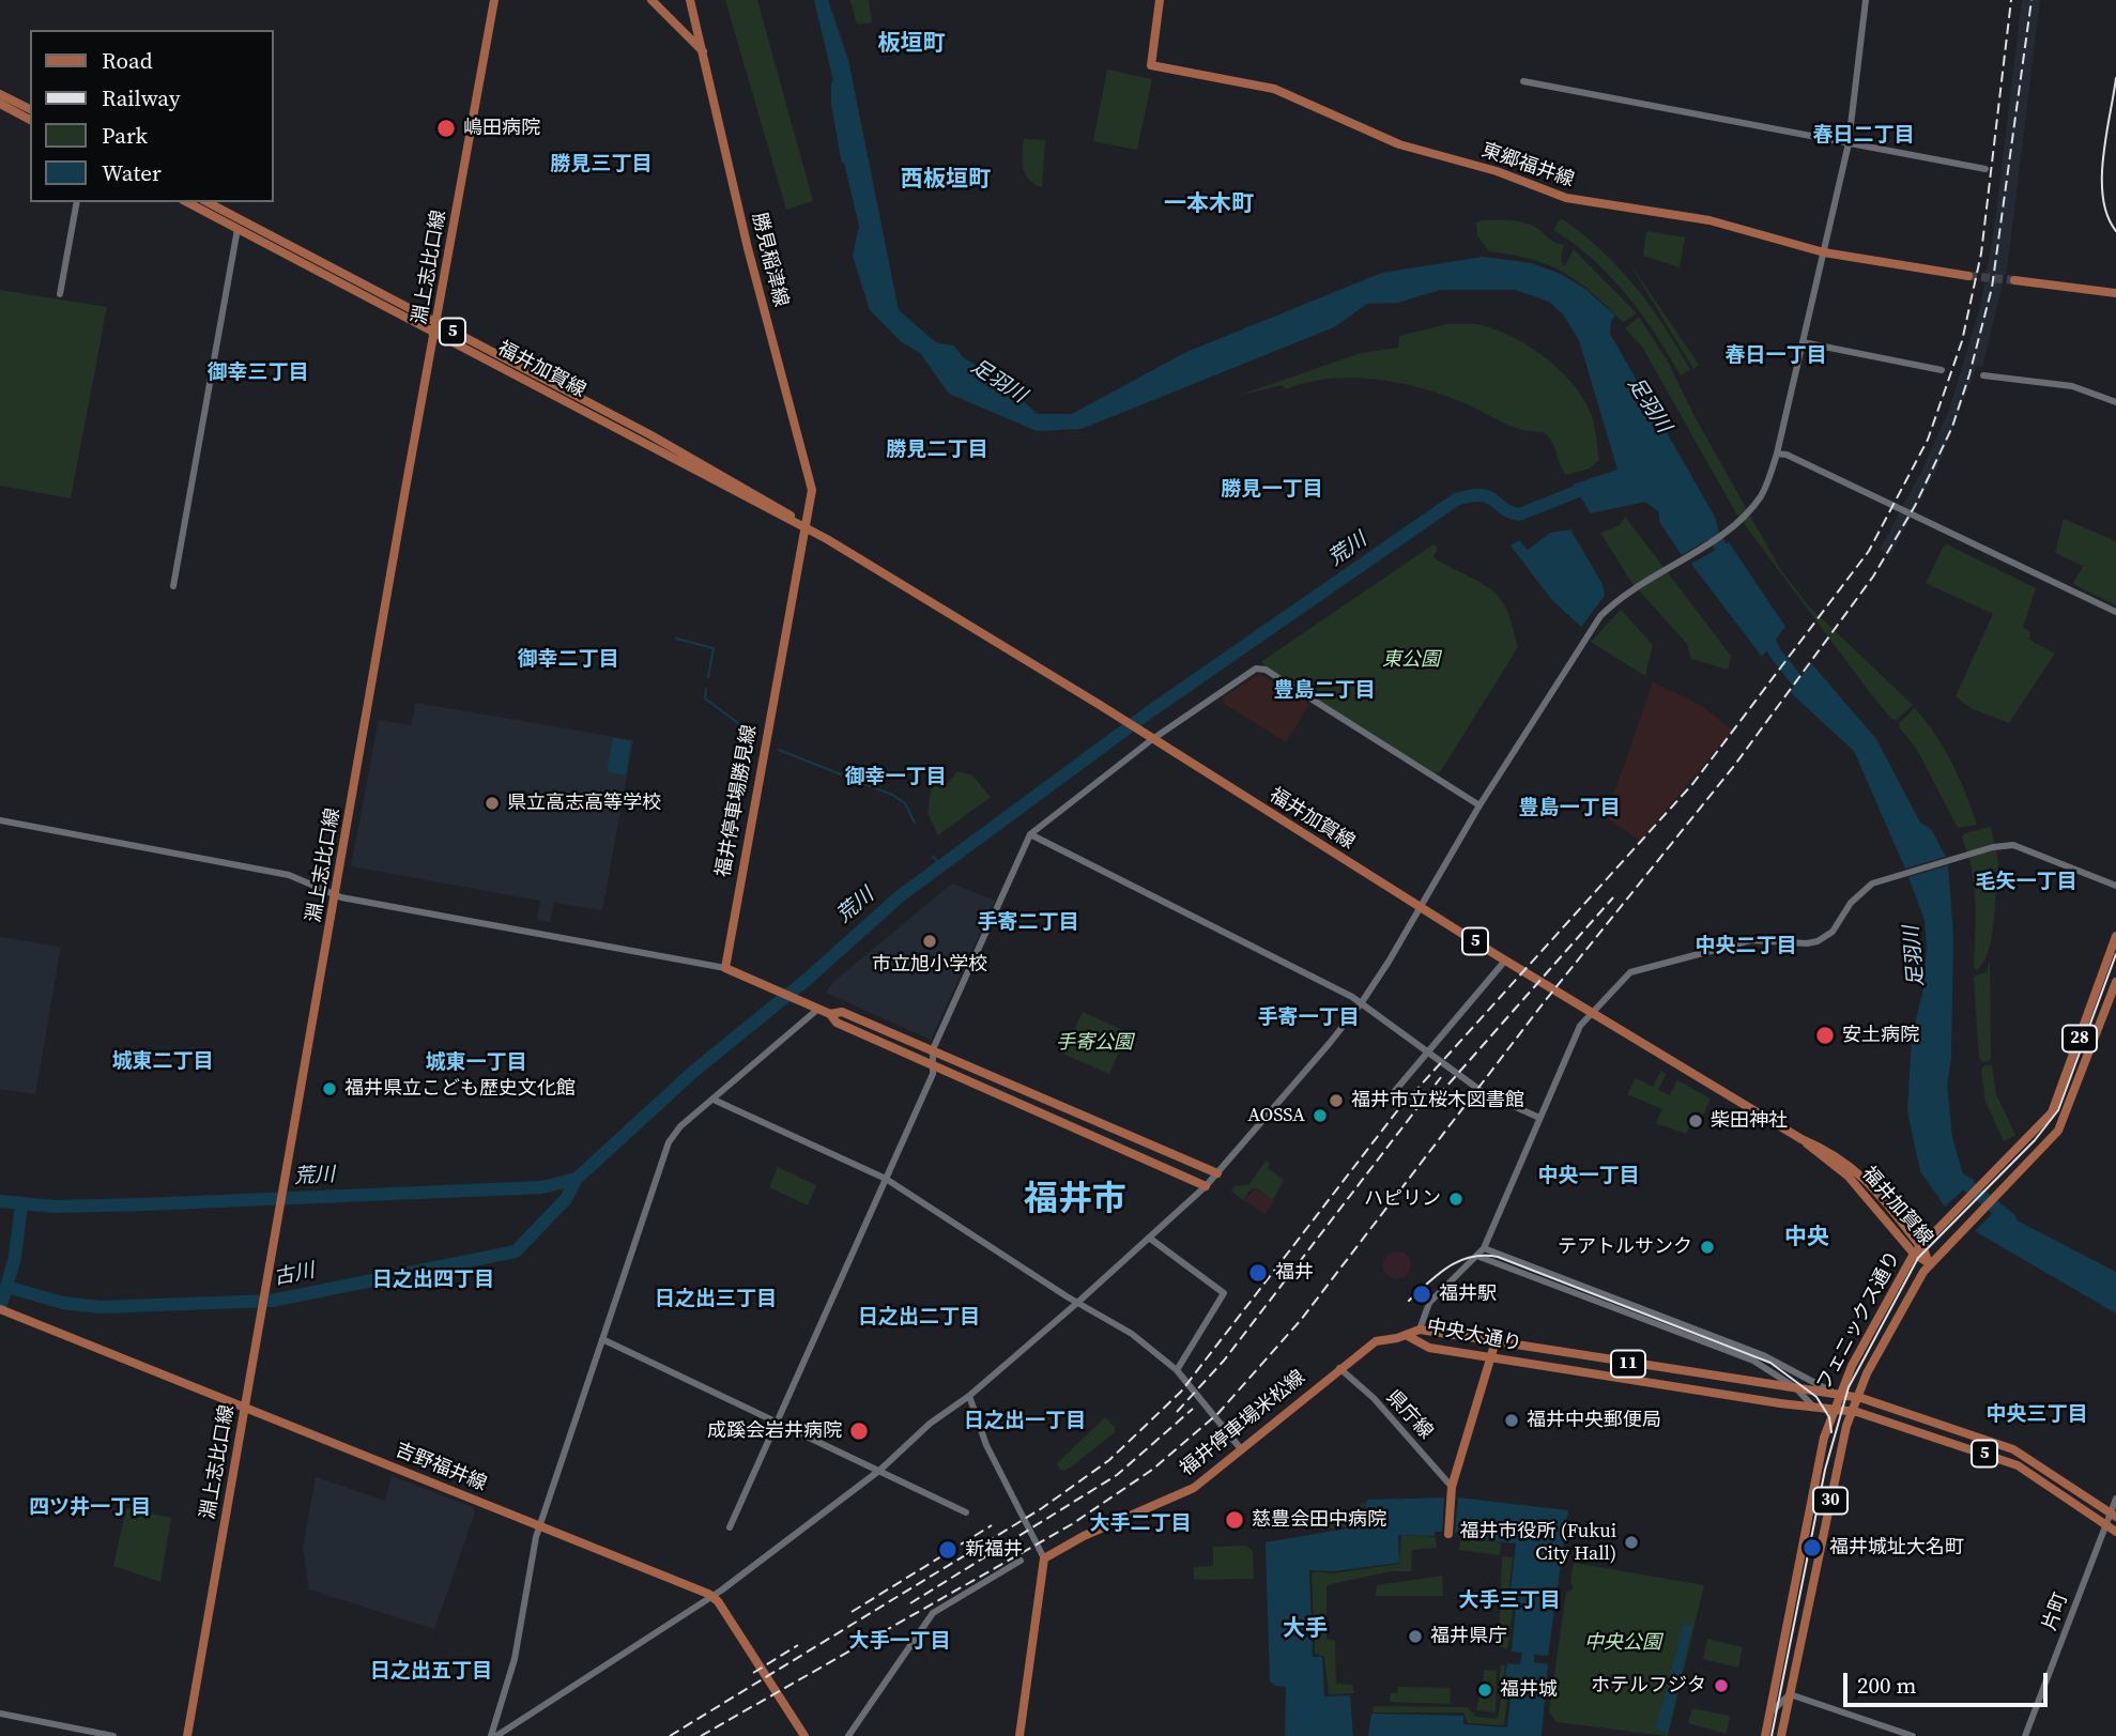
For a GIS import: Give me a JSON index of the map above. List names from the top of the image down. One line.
{"streets":{"main road":["東郷福井線","勝見稲津線","淵上志比口線","5","福井加賀線","福井停車場勝見線","28","フェニックス通り","中央大通り","11","福井停車場米松線","吉野福井線","30"],"street":["県庁線","片町"]},"crossings":[["勝見稲津線","福井加賀線"],["勝見稲津線","福井停車場勝見線"],["淵上志比口線","福井加賀線"],["淵上志比口線","吉野福井線"],["福井加賀線","福井停車場勝見線"],["福井加賀線","フェニックス通り"],["フェニックス通り","中央大通り"],["中央大通り","福井停車場米松線"],["中央大通り","片町"],["県庁線","福井停車場米松線"]],"districts":["板垣町","春日二丁目","勝見三丁目","西板垣町","一本木町","春日一丁目","御幸三丁目","勝見二丁目","勝見一丁目","御幸二丁目","豊島二丁目","御幸一丁目","豊島一丁目","毛矢一丁目","手寄二丁目","中央二丁目","手寄一丁目","城東二丁目","城東一丁目","中央一丁目","福井市","中央","日之出四丁目","日之出三丁目","日之出二丁目","中央三丁目","日之出一丁目","四ツ井一丁目","大手二丁目","大手三丁目","大手","大手一丁目","日之出五丁目"],"water":["足羽川","荒川","古川"],"parks":["東公園","手寄公園","中央公園"],"places":["嶋田病院","県立高志高等学校","市立旭小学校","安土病院","福井県立こども歴史文化館","福井市立桜木図書館","AOSSA","柴田神社","ハピリン","テアトルサンク","福井","福井駅","福井中央郵便局","成蹊会岩井病院","慈豊会田中病院","福井市役所 (Fukui City Hall)","福井城址大名町","新福井","福井県庁","ホテルフジタ","福井城"],"legend":["Road","Railway","Park","Water"],"scale_bar":"200 m"}
